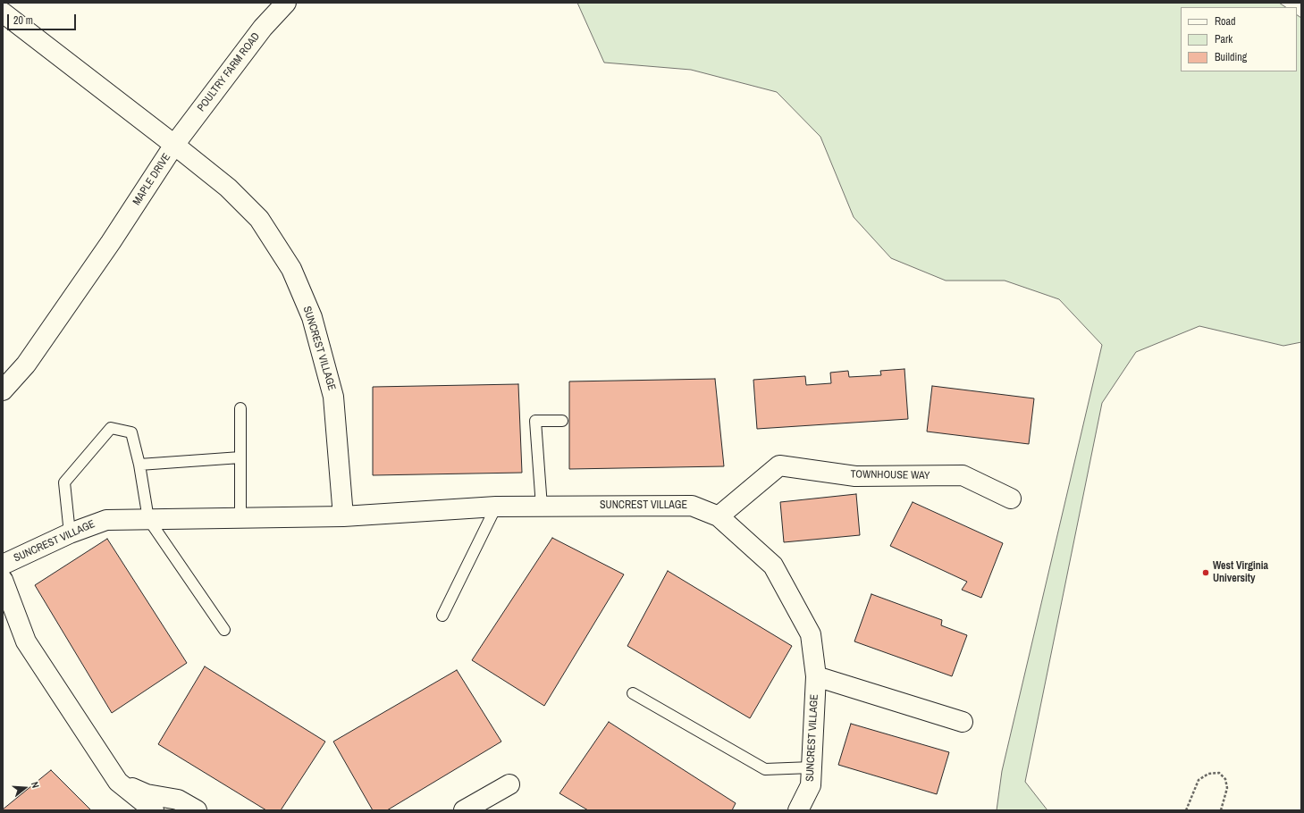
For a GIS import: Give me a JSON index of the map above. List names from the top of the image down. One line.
{"streets":{"street":["POULTRY FARM ROAD","MAPLE DRIVE","SUNCREST VILLAGE","TOWNHOUSE WAY"]},"crossings":[["POULTRY FARM ROAD","MAPLE DRIVE"],["POULTRY FARM ROAD","SUNCREST VILLAGE"],["MAPLE DRIVE","SUNCREST VILLAGE"],["SUNCREST VILLAGE","TOWNHOUSE WAY"]],"places":["West Virginia University"],"legend":["Road","Park","Building"],"scale_bar":"20 m","north":"right"}
